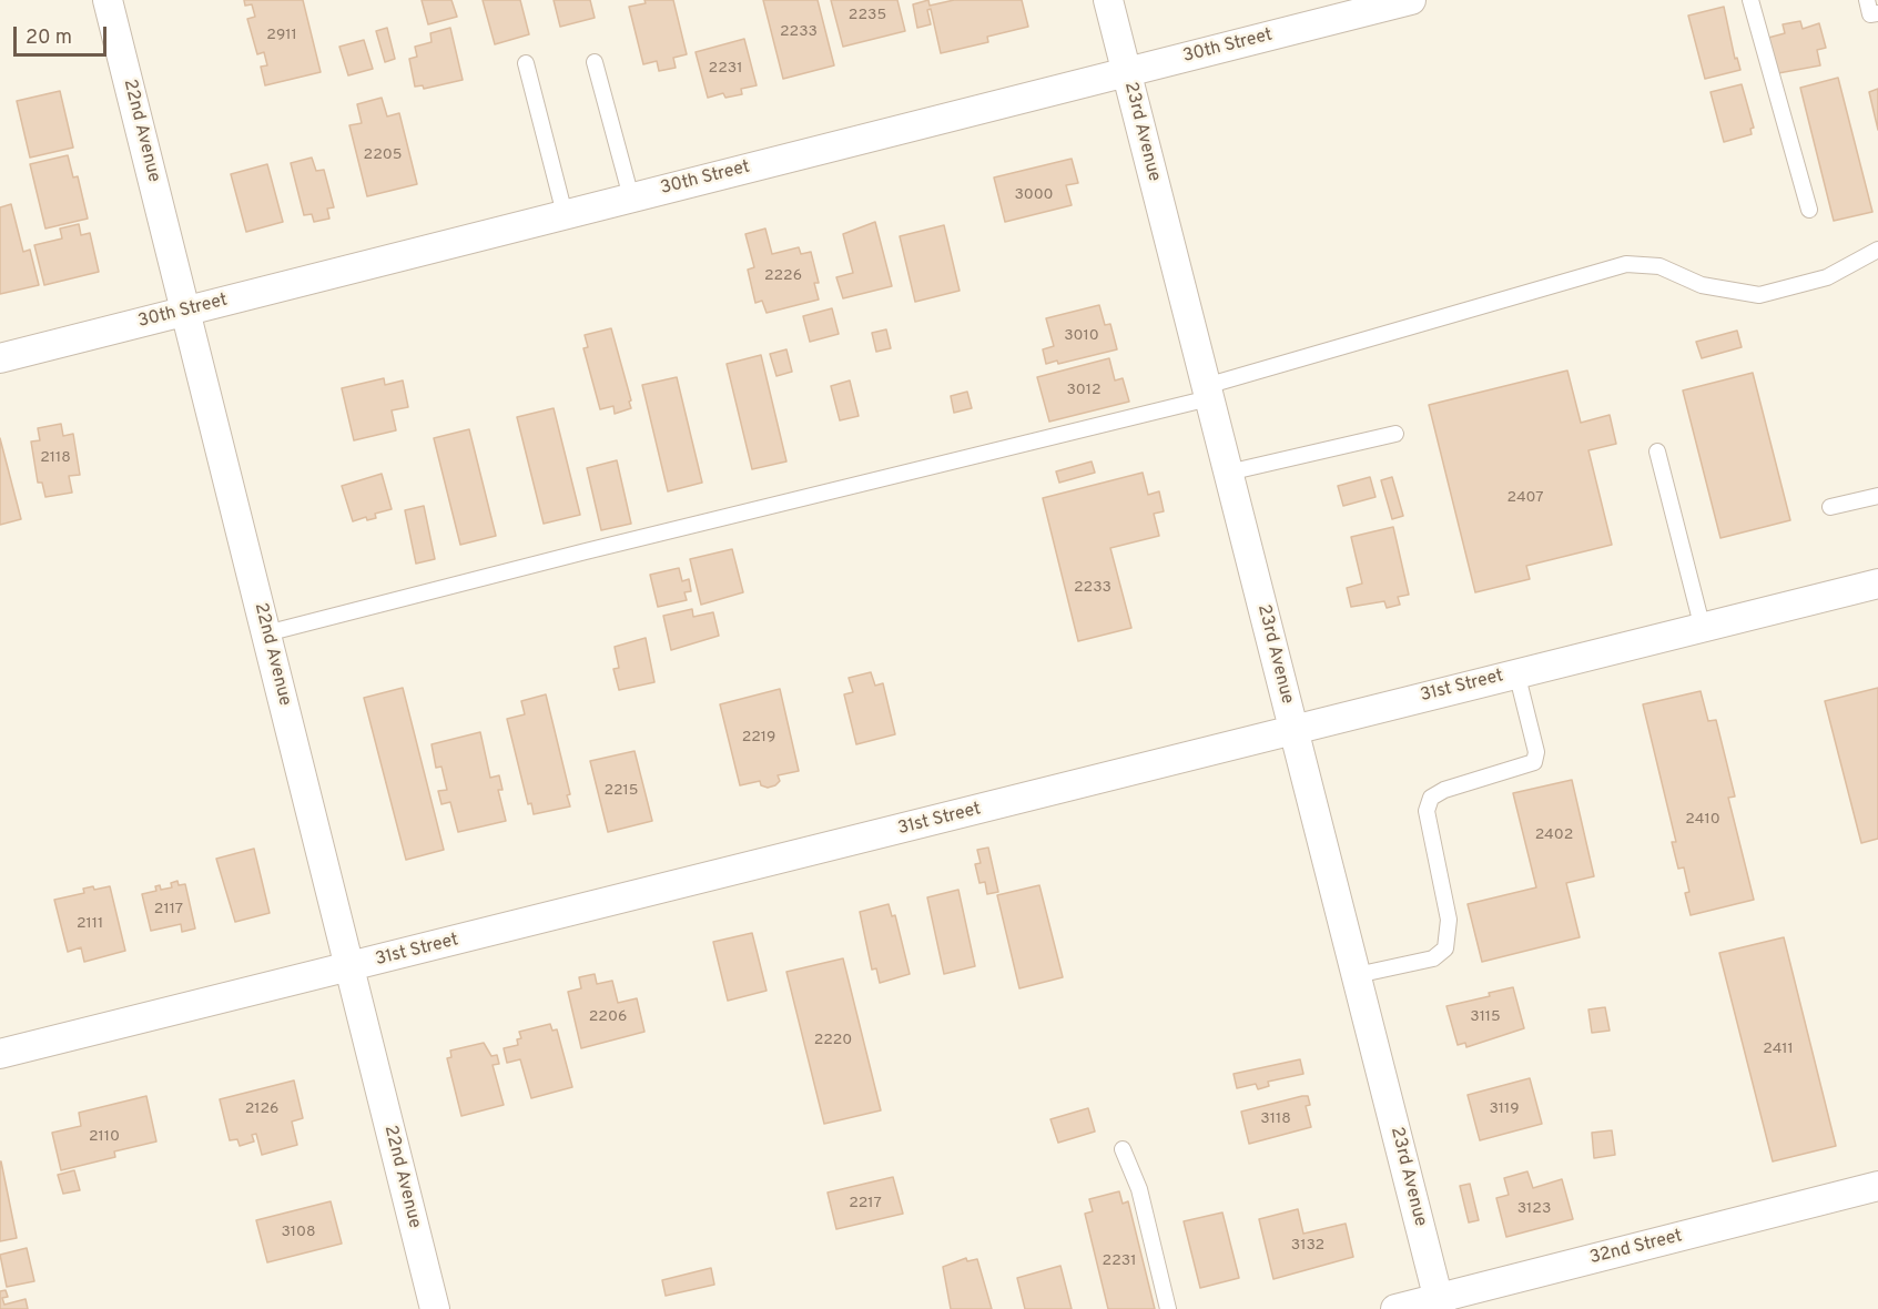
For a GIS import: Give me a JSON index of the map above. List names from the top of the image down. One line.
{"streets":{"street":["30th Street","22nd Avenue","23rd Avenue","31st Street","32nd Street"]},"crossings":[["30th Street","22nd Avenue"],["30th Street","23rd Avenue"],["22nd Avenue","31st Street"],["23rd Avenue","31st Street"],["23rd Avenue","32nd Street"]],"house_numbers":["2235","2233","2911","2231","2205","3000","2226","3010","3012","2118","2407","2233","2219","2215","2410","2402","2117","2111","2206","3115","2220","2411","2126","3119","3118","2110","2217","3123","3108","3132","2231"],"scale_bar":"20 m"}
